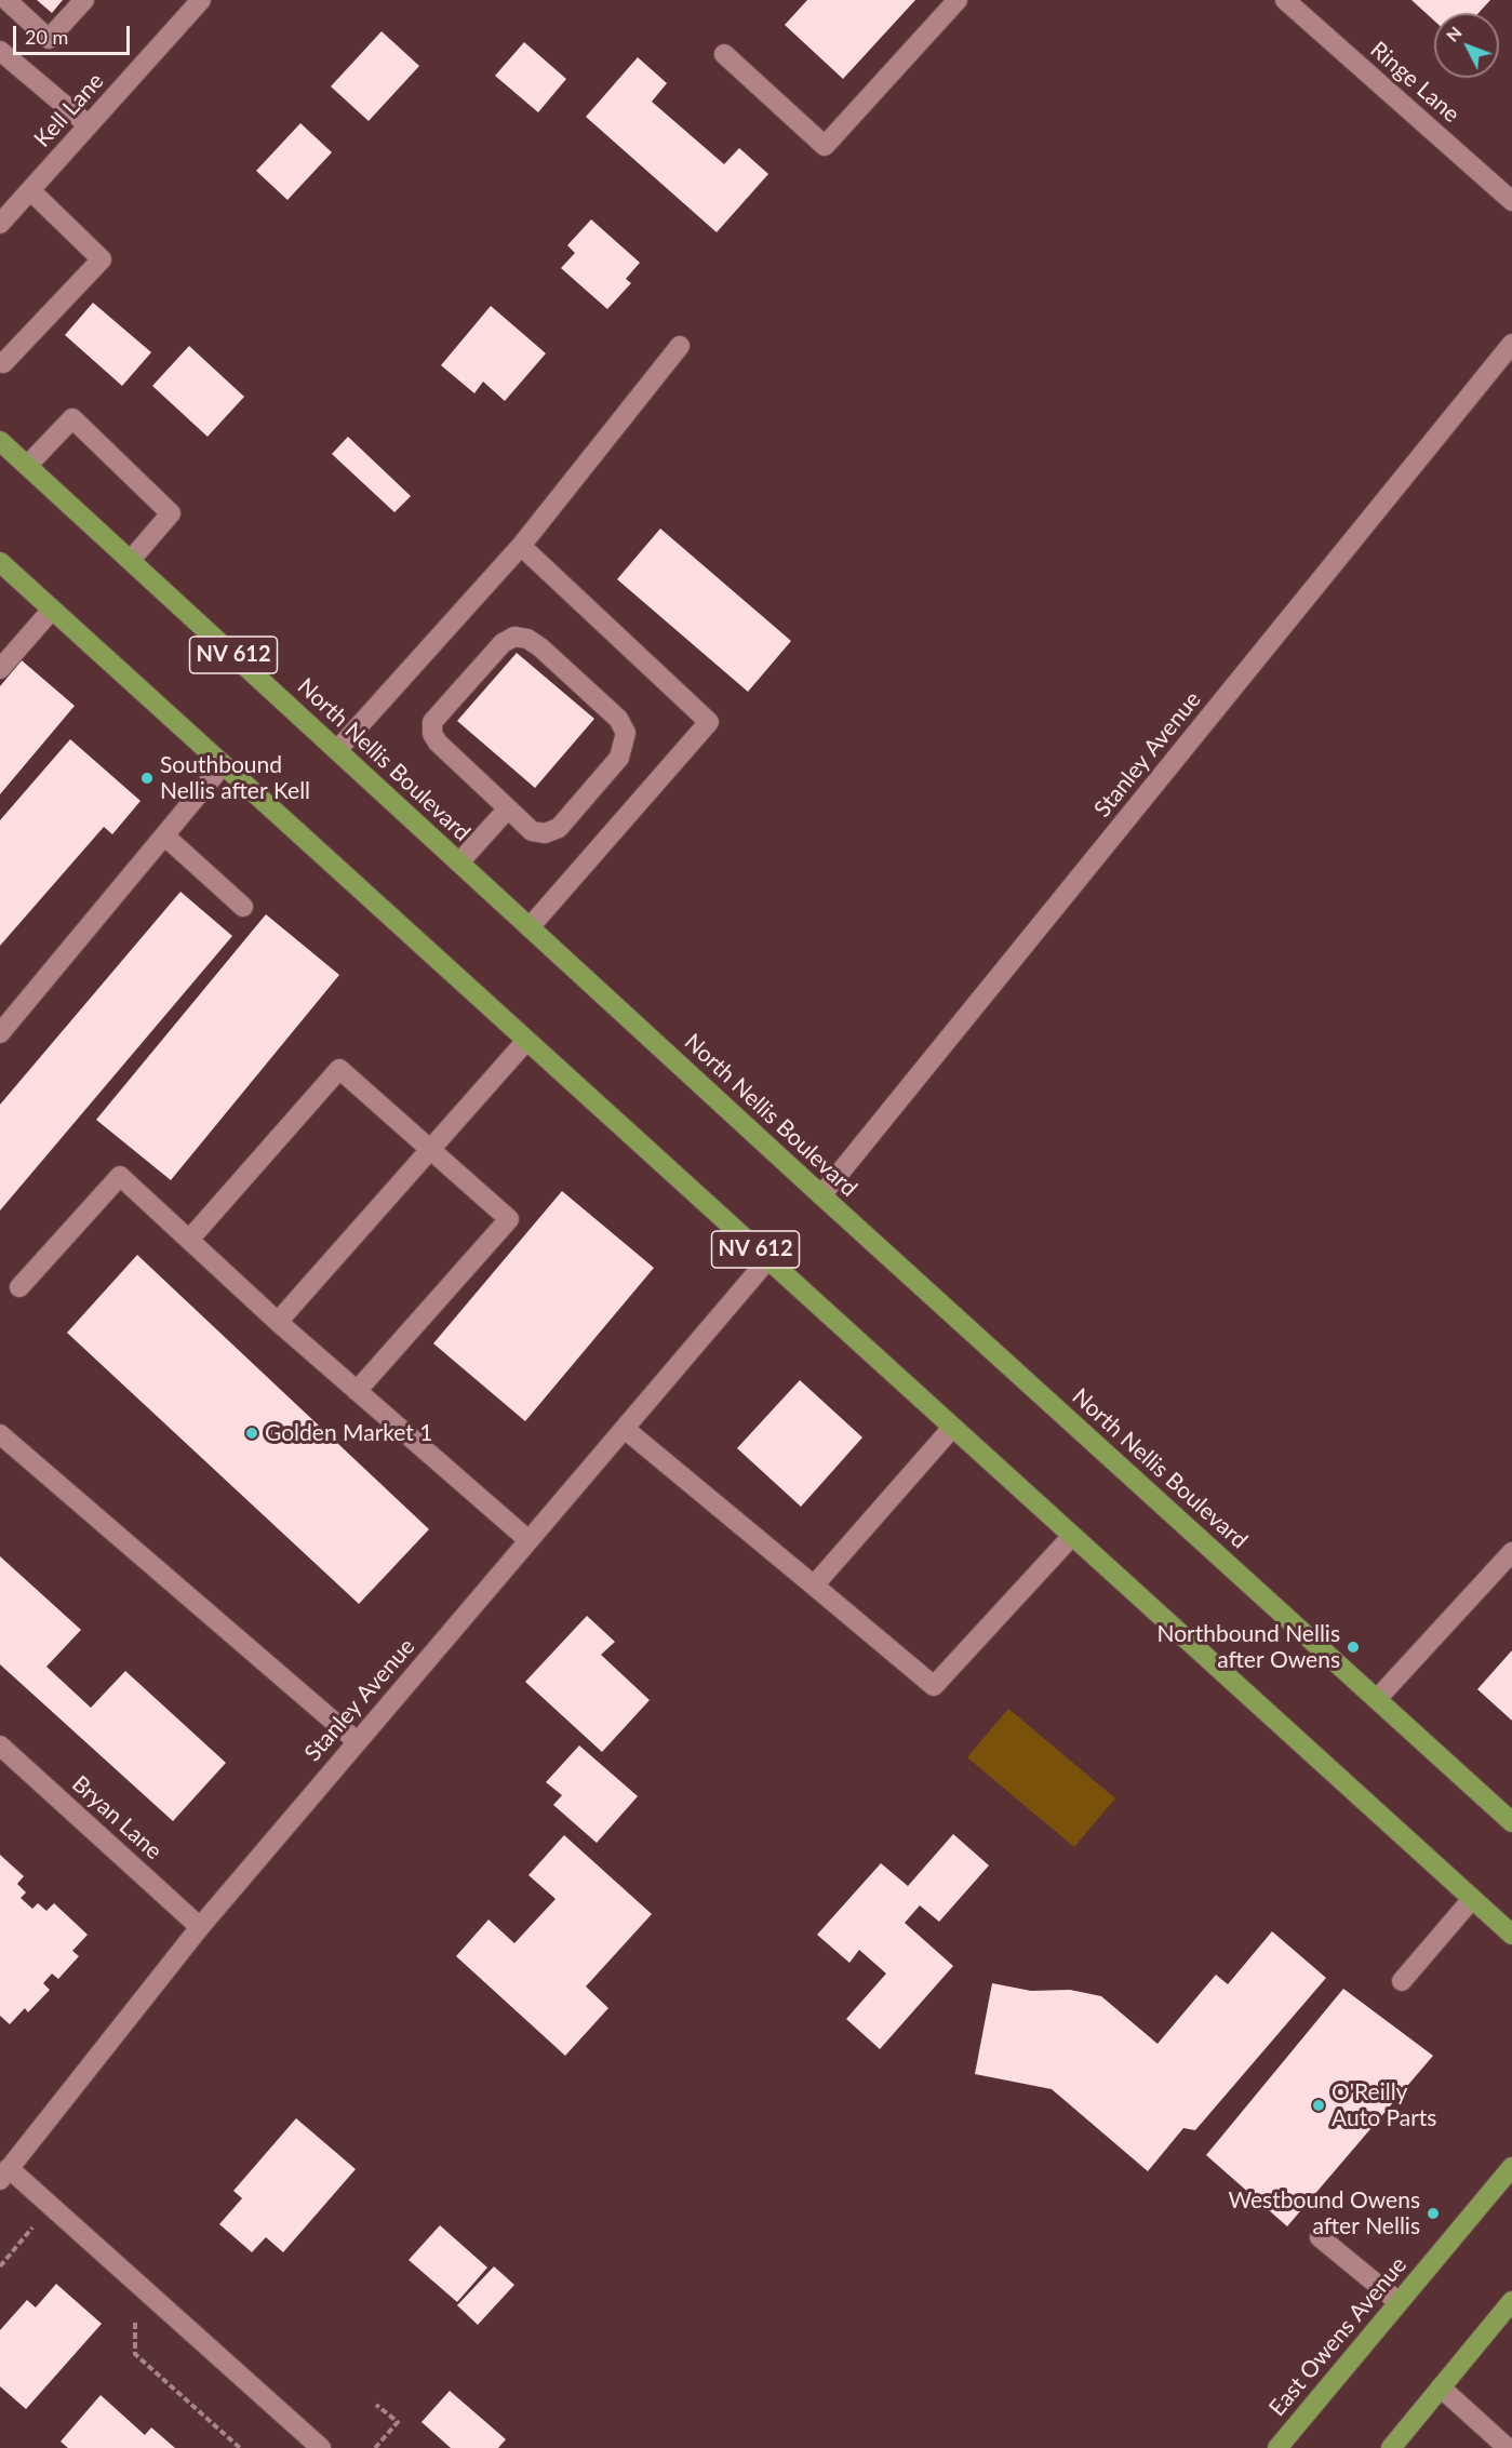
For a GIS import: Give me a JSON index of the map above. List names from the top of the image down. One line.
{"streets":{"main road":["NV 612","North Nellis Boulevard","East Owens Avenue"],"street":["Ringe Lane","Kell Lane","Stanley Avenue","Bryan Lane"]},"crossings":[["NV 612","Stanley Avenue"],["Stanley Avenue","North Nellis Boulevard"],["Stanley Avenue","Bryan Lane"]],"places":["Southbound Nellis after Kell","Golden Market 1","Northbound Nellis after Owens","O'Reilly Auto Parts","Westbound Owens after Nellis"],"scale_bar":"20 m","north":"top left"}
